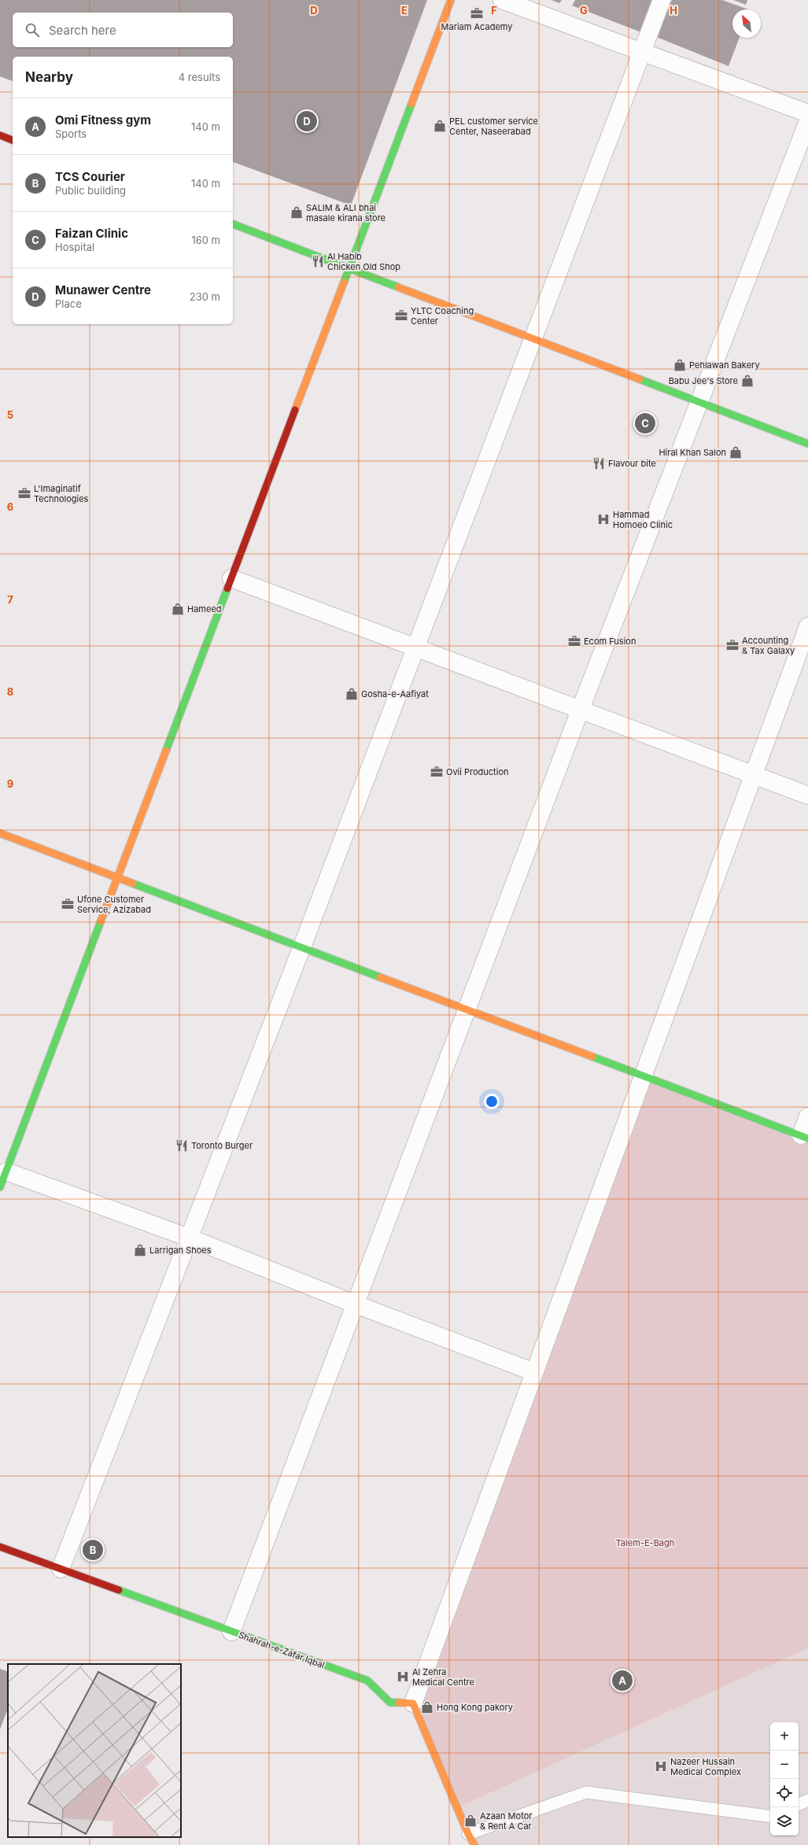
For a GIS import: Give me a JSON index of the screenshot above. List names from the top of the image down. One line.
{"streets":{"street":["Shahrah-e-Zafar Iqbal"]},"parks":["Talem-E-Bagh"],"places":{"office":["Mariam Academy","YLTC Coaching Center","L'Imaginatif Technologies","Ecom Fusion","Accounting & Tax Galaxy","Ovii Production","Ufone Customer Service, Azizabad"],"shop":["PEL customer service Center, Naseerabad","SALIM & ALI bhai masale kirana store","Pehlawan Bakery","Babu Jee's Store","Hiral Khan Salon","Hameed","Gosha-e-Aafiyat","Larrigan Shoes","Hong Kong pakory","Azaan Motor & Rent A Car"],"restaurant":["Al Habib Chicken Old Shop","Flavour bite","Toronto Burger"],"hospital":["Hammad Homoeo Clinic","Al Zehra Medical Centre","Nazeer Hussain Medical Complex"]},"north":"top left","page":{"search":"Search here","heading":["Nearby","4 results"],"list":[{"mark":"A","name":"Omi Fitness gym","note":"Sports","value":"140 m"},{"mark":"B","name":"TCS Courier","note":"Public building","value":"140 m"},{"mark":"C","name":"Faizan Clinic","note":"Hospital","value":"160 m"},{"mark":"D","name":"Munawer Centre","note":"Place","value":"230 m"}],"pins":["D","C","B","A"],"map_buttons":["+","−"]},"grid":{"columns":["D","E","F","G","H"],"rows":["5","6","7","8","9"]}}
